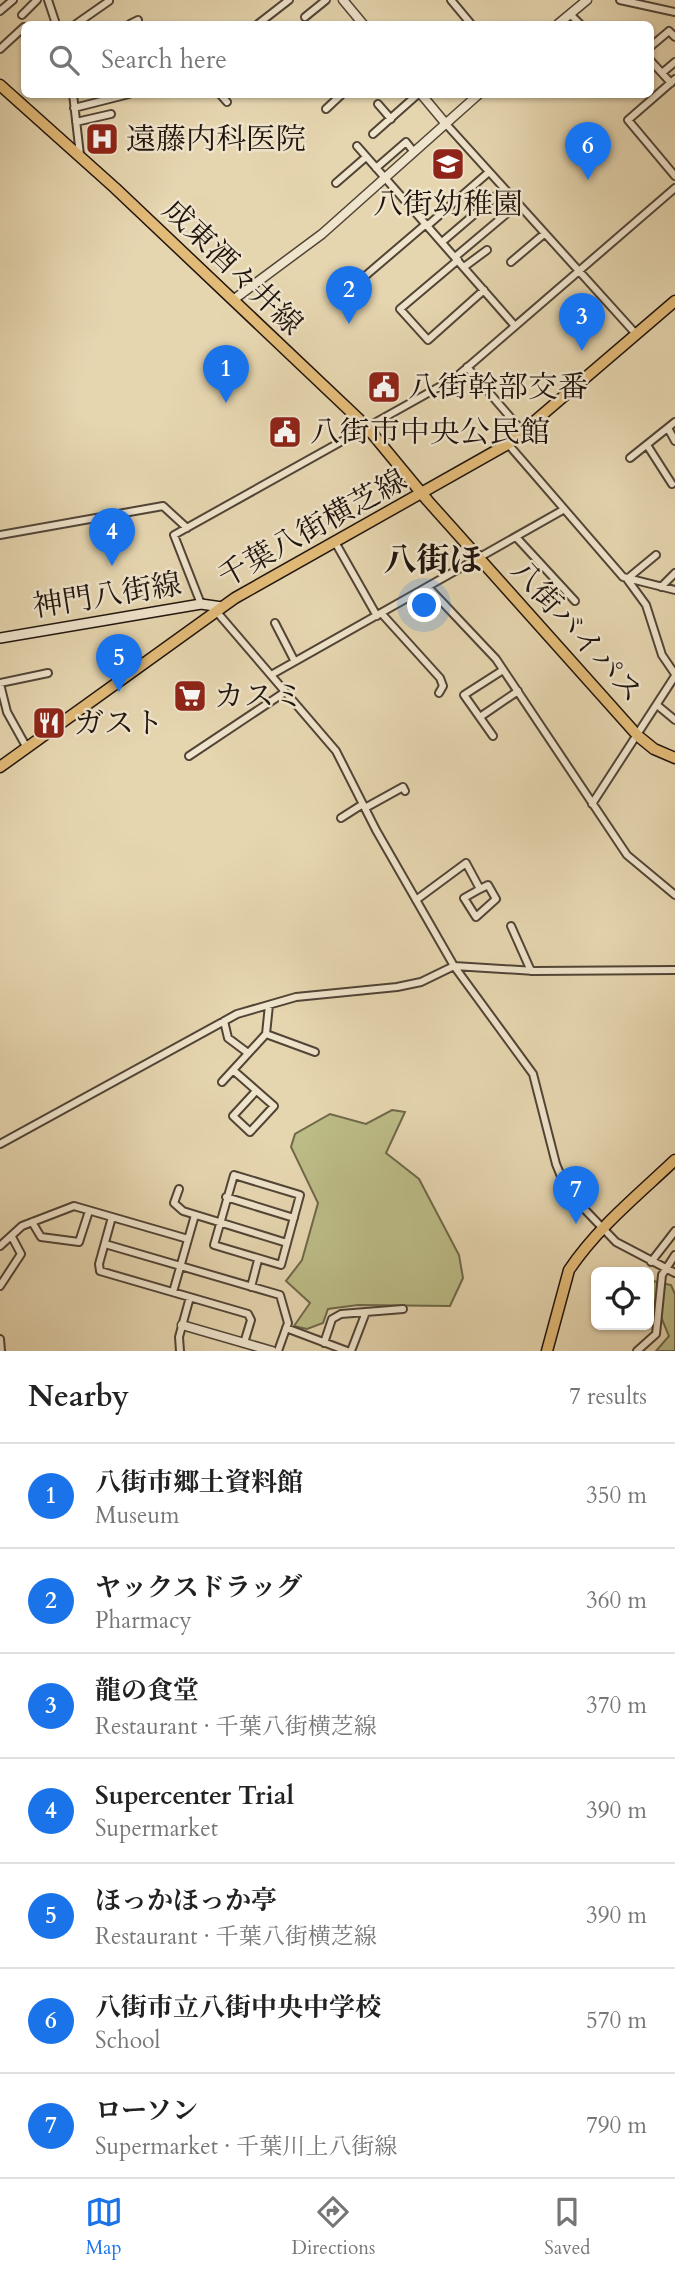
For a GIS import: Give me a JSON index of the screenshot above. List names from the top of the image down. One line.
{"streets":{"main road":["成東酒々井線","千葉八街横芝線","神門八街線","八街バイパス"]},"crossings":[["成東酒々井線","千葉八街横芝線"],["成東酒々井線","八街バイパス"],["千葉八街横芝線","神門八街線"],["千葉八街横芝線","八街バイパス"]],"districts":["八街ほ"],"places":{"hospital":["遠藤内科医院"],"school or university":["八街幼稚園"],"public building":["八街幹部交番","八街市中央公民館"],"supermarket":["カスミ"],"restaurant":["ガスト"]},"page":{"search":"Search here","pins":["6","2","3","1","4","5","7"],"heading":["Nearby","7 results"],"list":[{"mark":"1","name":"八街市郷土資料館","note":"Museum","value":"350 m"},{"mark":"2","name":"ヤックスドラッグ","note":"Pharmacy","value":"360 m"},{"mark":"3","name":"龍の食堂","note":"Restaurant · 千葉八街横芝線","value":"370 m"},{"mark":"4","name":"Supercenter Trial","note":"Supermarket","value":"390 m"},{"mark":"5","name":"ほっかほっか亭","note":"Restaurant · 千葉八街横芝線","value":"390 m"},{"mark":"6","name":"八街市立八街中央中学校","note":"School","value":"570 m"},{"mark":"7","name":"ローソン","note":"Supermarket · 千葉川上八街線","value":"790 m"}],"nav":["Map","Directions","Saved"]}}
